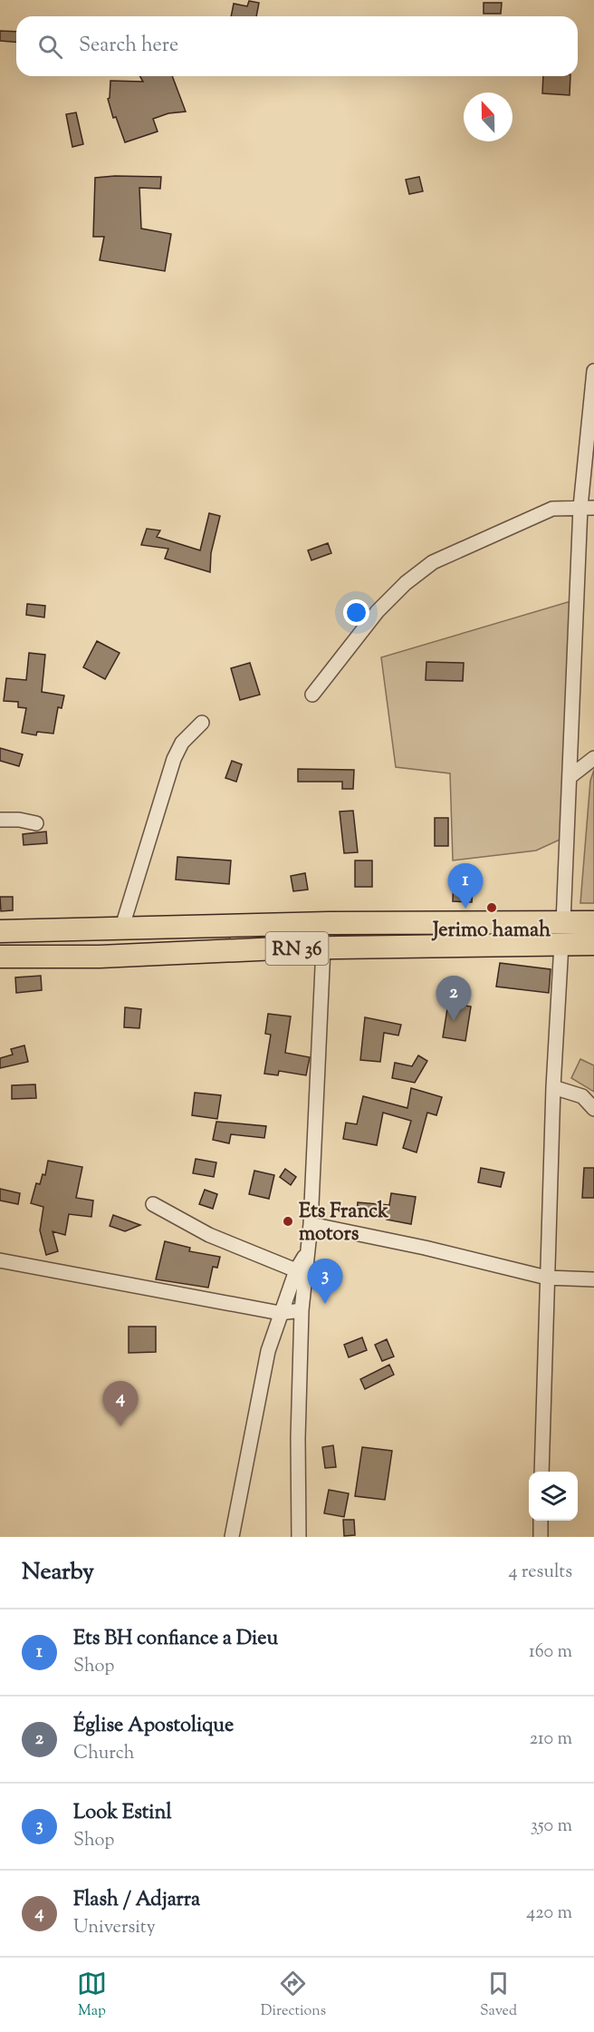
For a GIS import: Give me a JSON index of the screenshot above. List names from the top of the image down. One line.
{"streets":{"main road":["RN 36"]},"places":["Jerimo hamah","Ets Franck motors"],"north":"top","page":{"search":"Search here","pins":["1","2","3","4"],"heading":["Nearby","4 results"],"list":[{"mark":"1","name":"Ets BH confiance a Dieu","note":"Shop","value":"160 m"},{"mark":"2","name":"Église Apostolique","note":"Church","value":"210 m"},{"mark":"3","name":"Look Estinl","note":"Shop","value":"350 m"},{"mark":"4","name":"Flash / Adjarra","note":"University","value":"420 m"}],"nav":["Map","Directions","Saved"]}}
